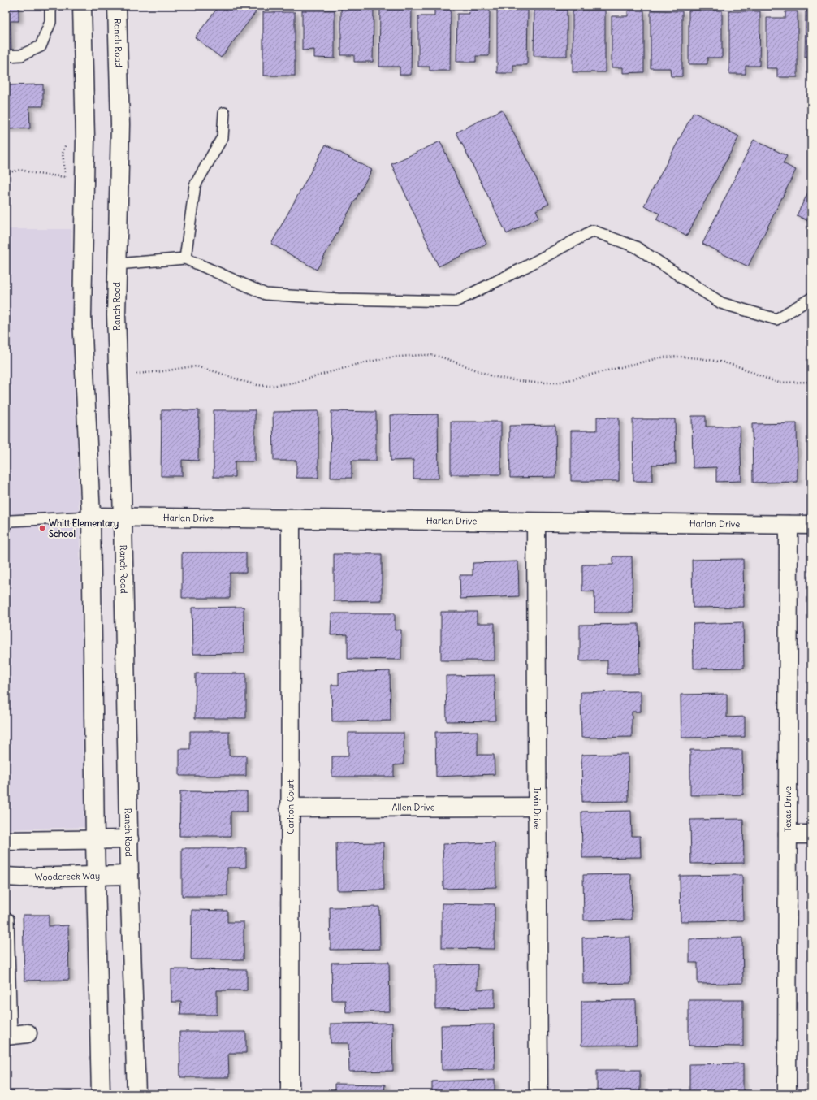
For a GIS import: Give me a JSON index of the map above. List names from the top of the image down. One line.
{"streets":{"street":["Ranch Road","Harlan Drive","Carlton Court","Allen Drive","Irvin Drive","Texas Drive","Woodcreek Way"]},"crossings":[["Ranch Road","Harlan Drive"],["Ranch Road","Woodcreek Way"],["Harlan Drive","Carlton Court"],["Harlan Drive","Irvin Drive"],["Harlan Drive","Texas Drive"],["Carlton Court","Allen Drive"],["Allen Drive","Irvin Drive"]],"places":["Whitt Elementary School"]}
